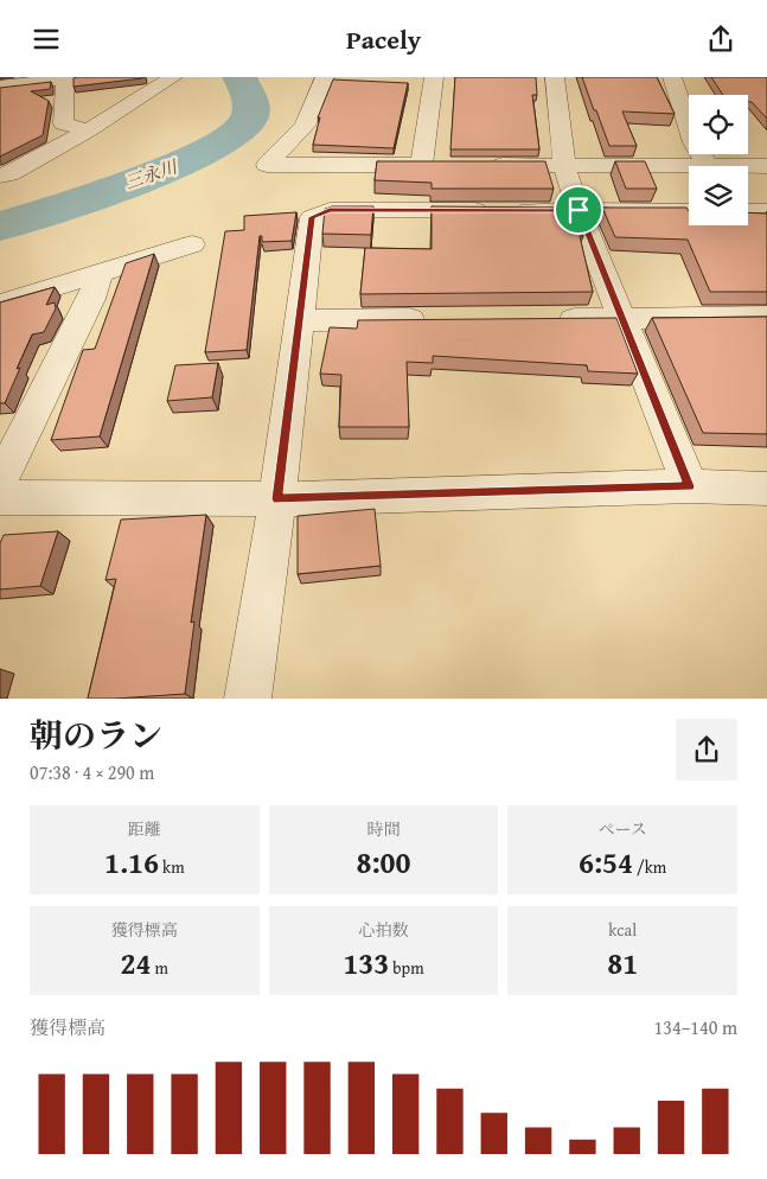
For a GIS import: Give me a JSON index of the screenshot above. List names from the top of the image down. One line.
{"water":["三永川"],"page":{"header":"Pacely","heading":["朝のラン","07:38 · 4 × 290 m"],"stats":[["距離","1.16 km"],["時間","8:00"],["ペース","6:54 /km"],["獲得標高","24 m"],["心拍数","133 bpm"],["kcal","81"]],"chart":["獲得標高","134–140 m"]}}
